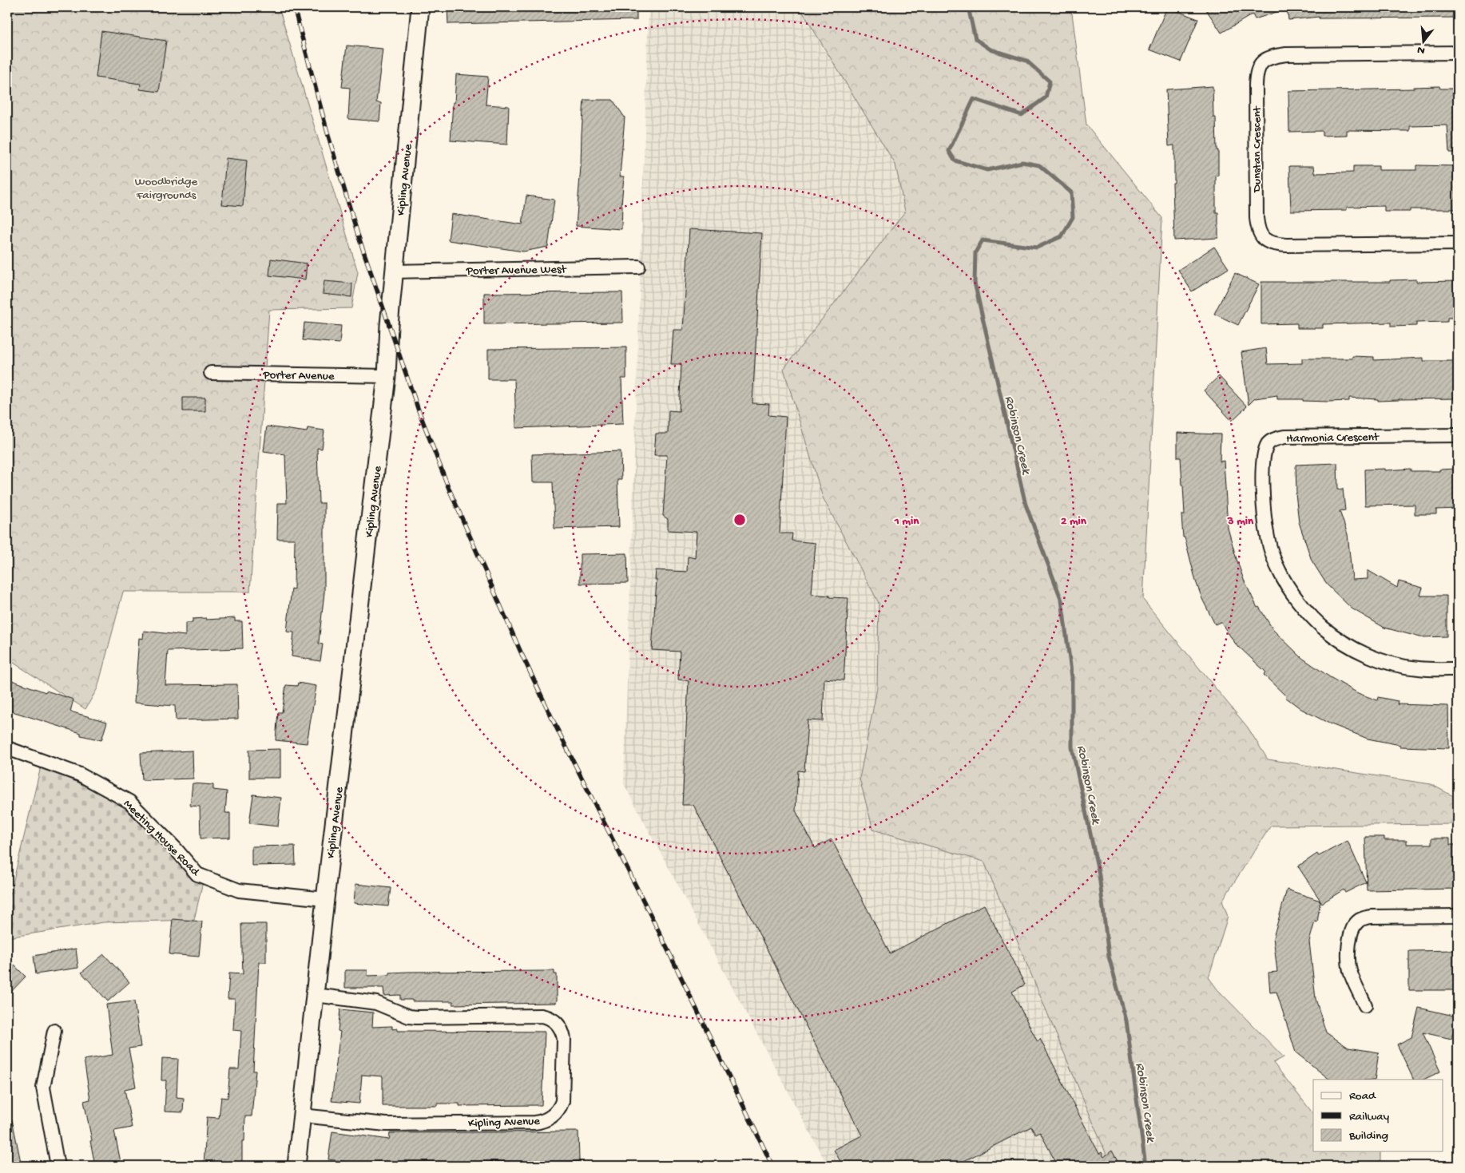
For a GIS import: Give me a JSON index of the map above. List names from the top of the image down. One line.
{"streets":{"street":["Dunstan Crescent","Kipling Avenue","Porter Avenue West","Porter Avenue","Harmonia Crescent","Meeting House Road"]},"crossings":[["Kipling Avenue","Porter Avenue West"],["Kipling Avenue","Porter Avenue"],["Kipling Avenue","Meeting House Road"]],"water":["Robinson Creek"],"parks":["Woodbridge Fairgrounds"],"legend":["Road","Railway","Building"],"north":"bottom","rings":["1 min","2 min","3 min"]}
